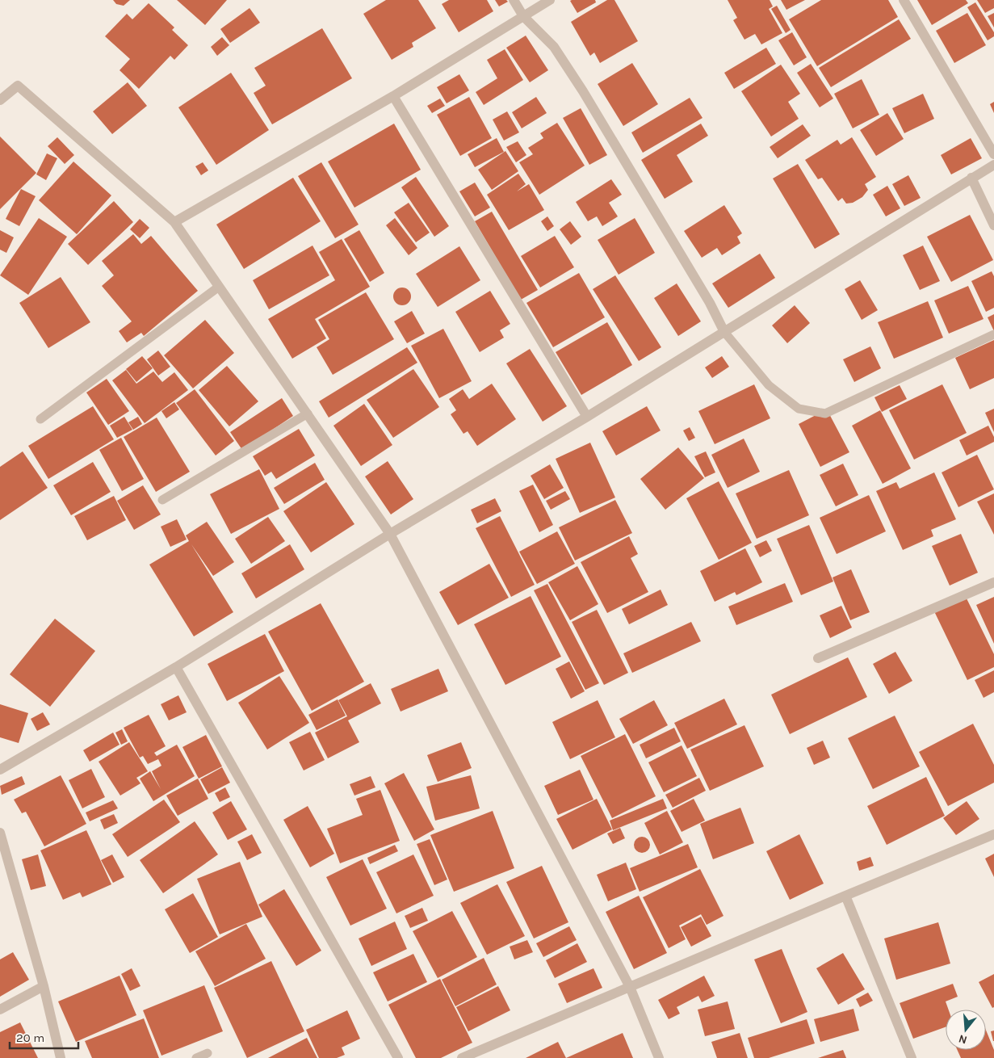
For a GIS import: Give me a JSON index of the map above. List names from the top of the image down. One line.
{"scale_bar":"20 m","north":"bottom"}
